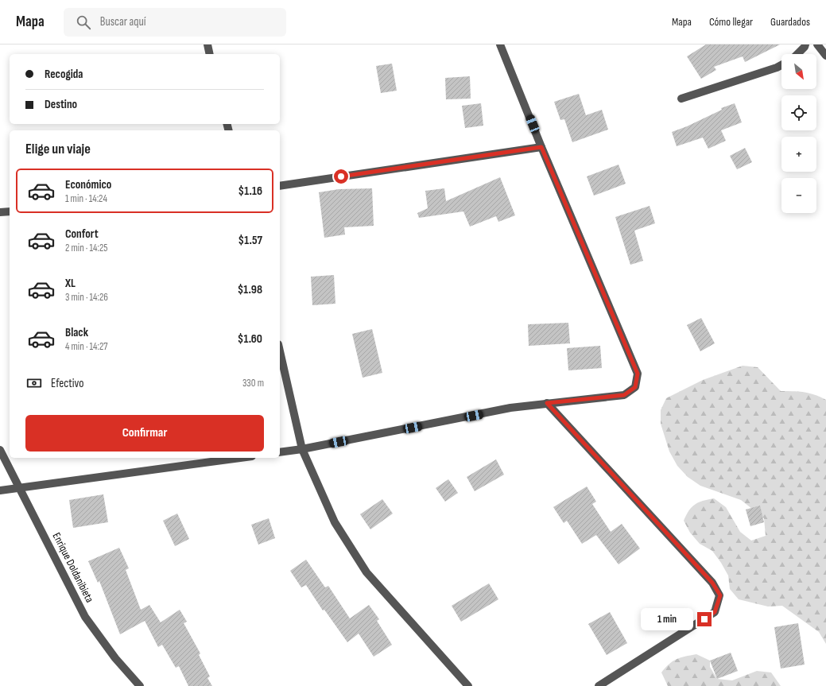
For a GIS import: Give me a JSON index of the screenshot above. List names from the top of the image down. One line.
{"streets":{"street":["Enrique Doldanibieta"]},"north":"bottom right","page":{"header":"Mapa","search":"Buscar aquí","nav":["Mapa","Cómo llegar","Guardados"],"map_buttons":["+","−"],"banner":["Recogida","Destino"],"heading":"Elige un viaje","list":[{"name":"Económico","note":"1 min · 14:24","value":"$1.16"},{"name":"Confort","note":"2 min · 14:25","value":"$1.57"},{"name":"XL","note":"3 min · 14:26","value":"$1.98"},{"name":"Black","note":"4 min · 14:27","value":"$1.60"}],"pay":["Efectivo","330 m"],"buttons":"Confirmar","bubble":"1 min"}}
